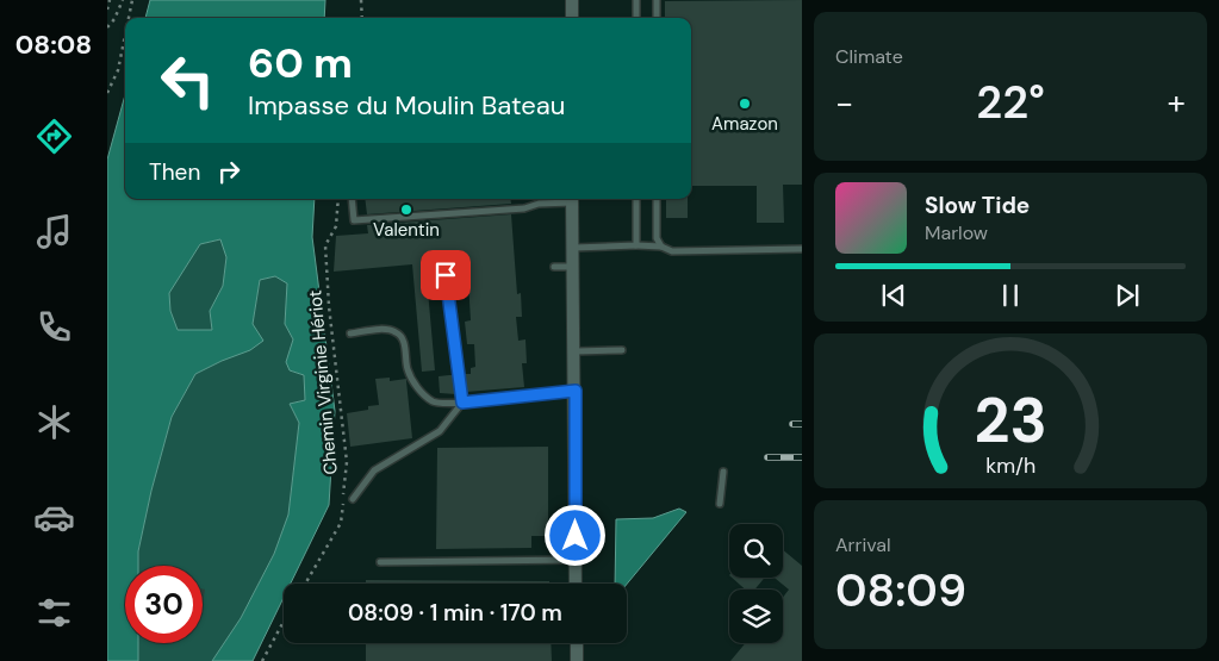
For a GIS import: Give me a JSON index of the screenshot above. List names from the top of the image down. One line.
{"streets":{"path":["Chemin Virginie Hériot"]},"places":["Amazon","Valentin"],"page":{"tabs":"08:08","tile":["Climate",["Arrival","08:09"]],"turn":["60 m","Impasse du Moulin Bateau"],"heat":["−","22°","+"],"then":"Then","song":["Slow Tide","Marlow"],"limit":"30","trip":"08:09 · 1 min · 170 m","gauge":["23","km/h"]}}
